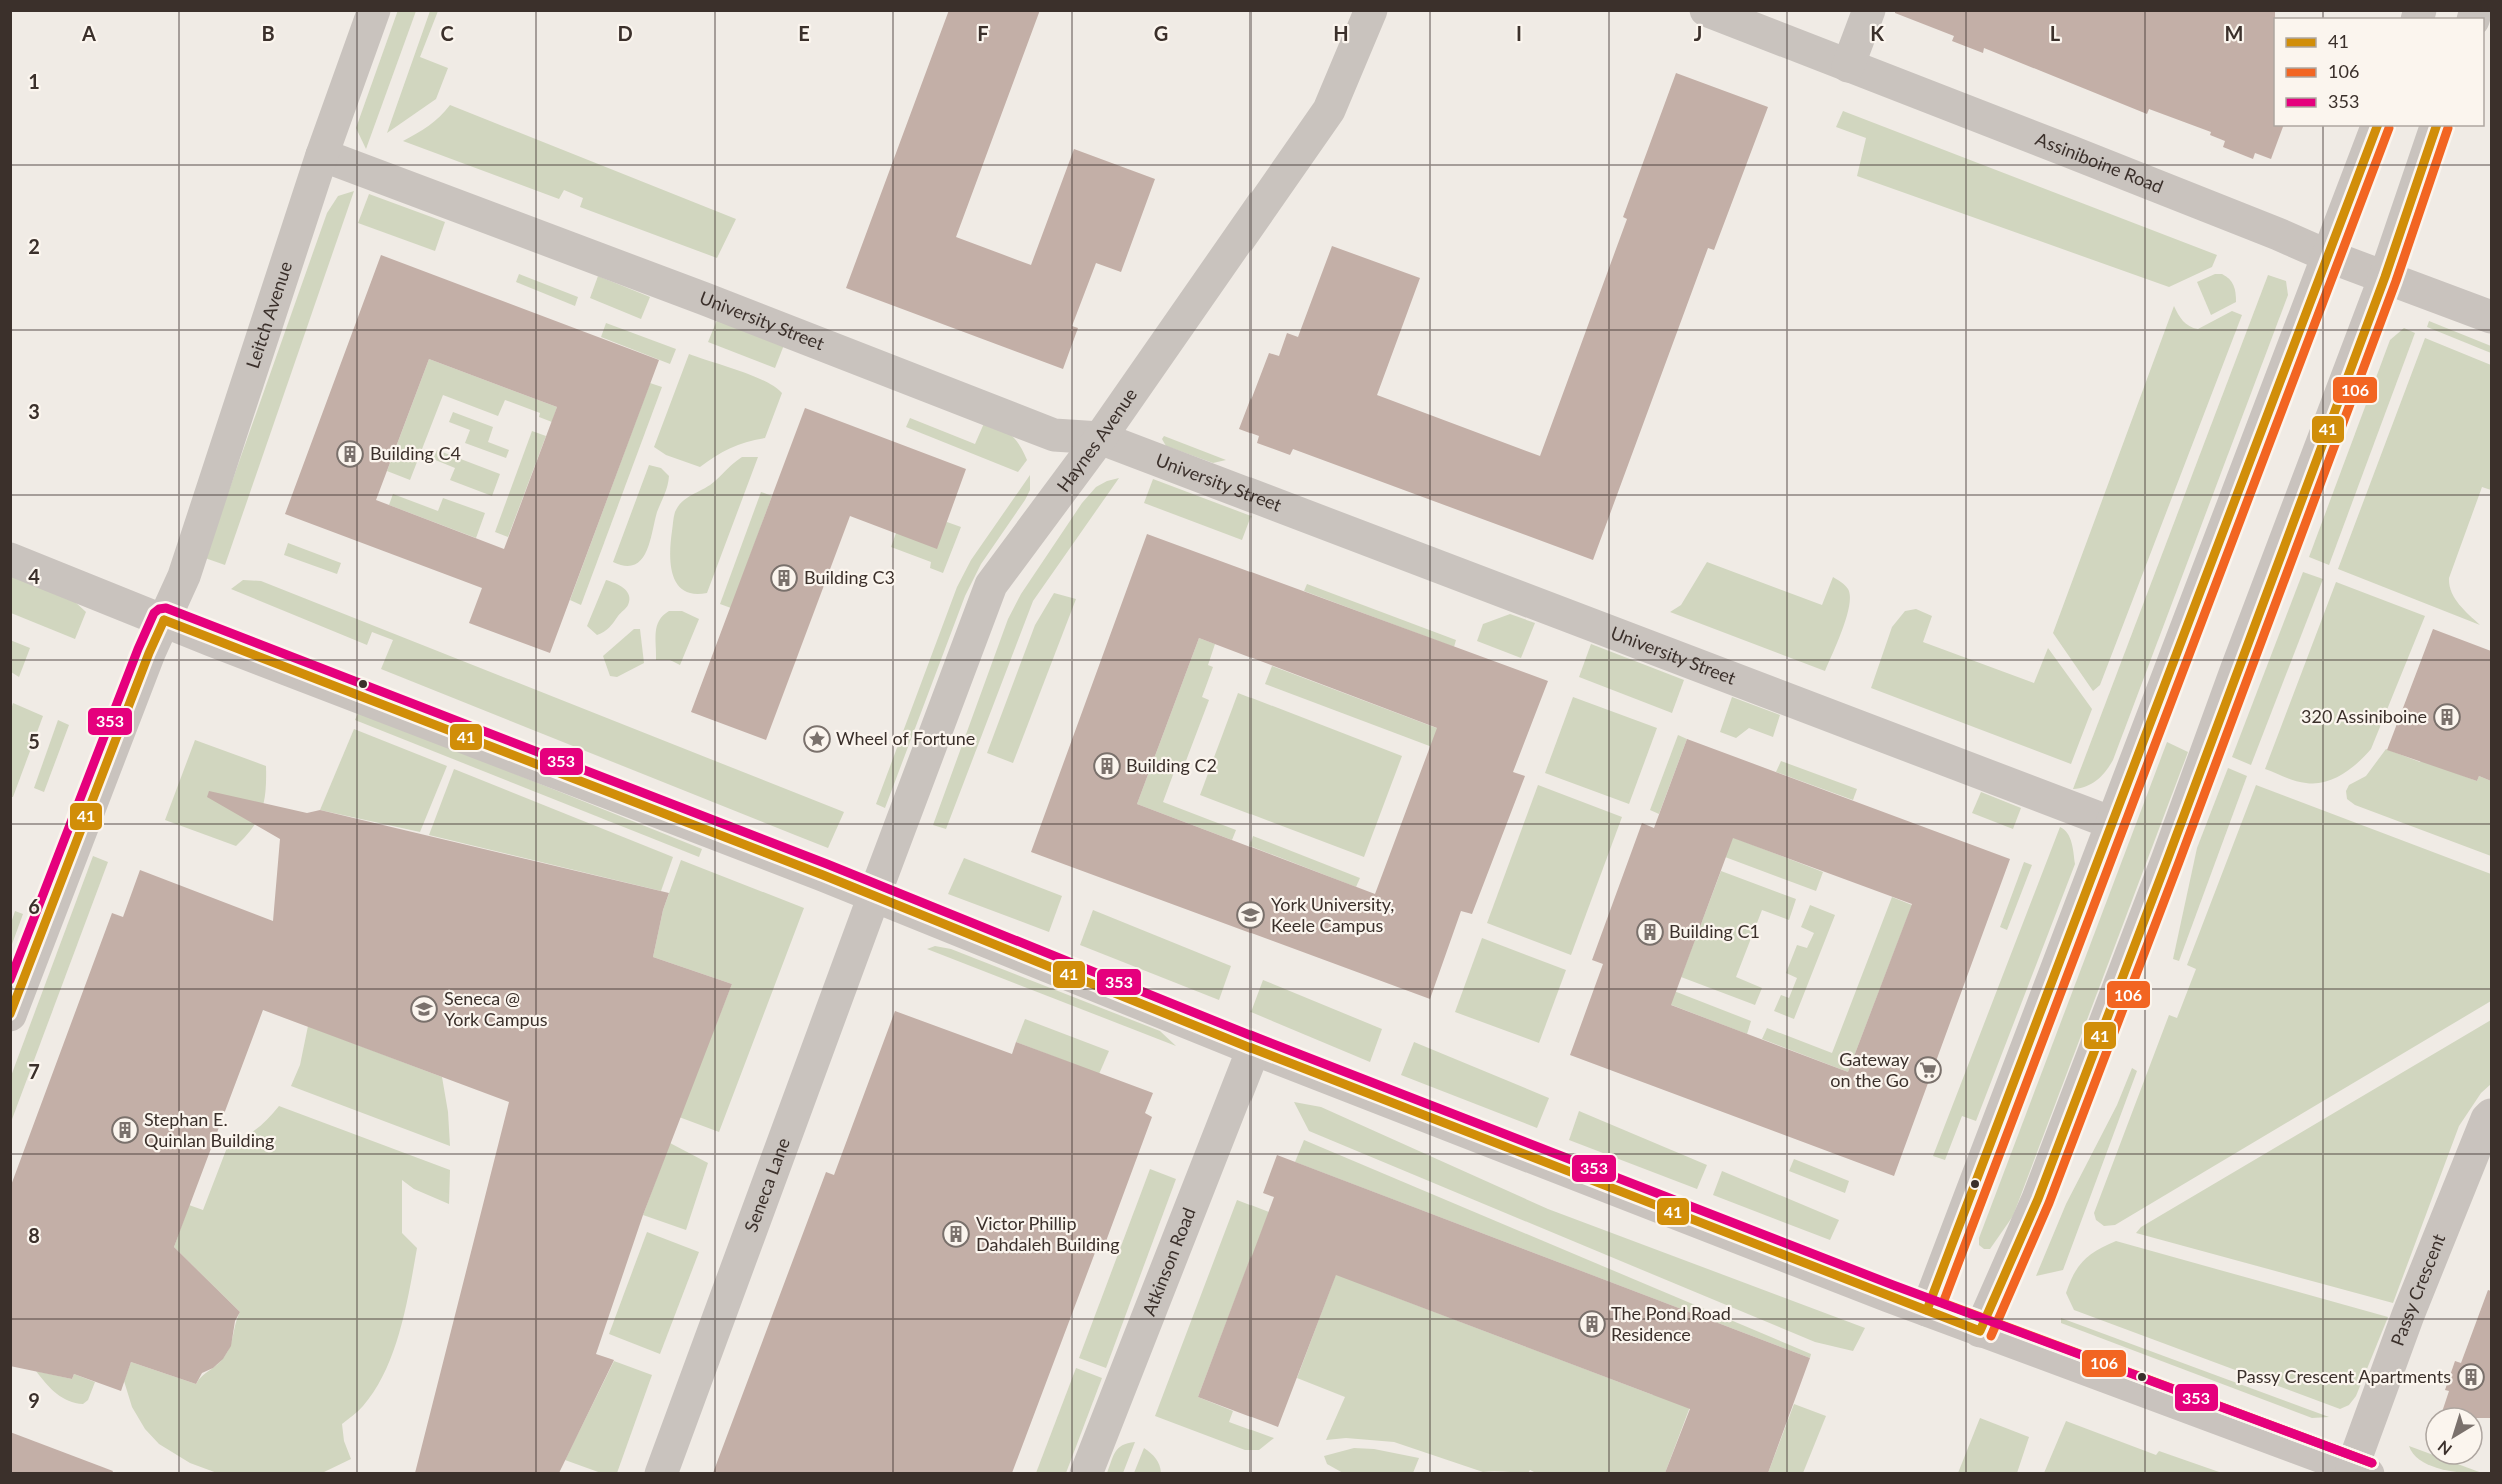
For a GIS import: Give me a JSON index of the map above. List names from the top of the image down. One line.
{"streets":{"street":["Assiniboine Road","Leitch Avenue","University Street","Haynes Avenue","Seneca Lane","Atkinson Road","Passy Crescent"]},"crossings":[["Leitch Avenue","University Street"],["University Street","Haynes Avenue"],["Haynes Avenue","Seneca Lane"]],"places":{"building":["Building C4","Building C3","320 Assiniboine","Building C2","Building C1","Stephan E. Quinlan Building","Victor Phillip Dahdaleh Building","The Pond Road Residence","Passy Crescent Apartments"],"place":["Wheel of Fortune"],"school or university":["York University, Keele Campus","Seneca @ York Campus"],"supermarket":["Gateway on the Go"]},"lines":["transit line 41","transit line 106","transit line 353"],"legend":["41","106","353"],"north":"bottom left","grid":{"columns":["A","B","C","D","E","F","G","H","I","J","K","L","M"],"rows":["1","2","3","4","5","6","7","8","9"]}}
